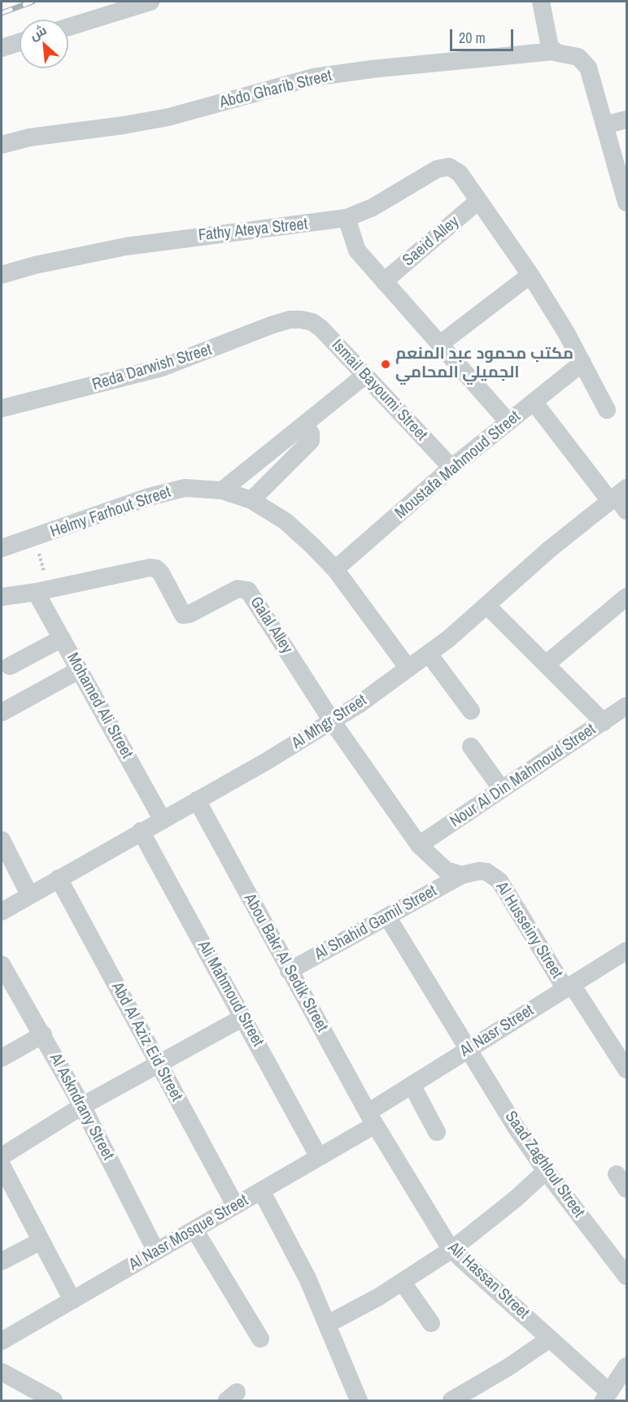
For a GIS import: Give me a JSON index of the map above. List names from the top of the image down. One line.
{"streets":{"street":["Abdo Gharib Street","Fathy Ateya Street","Saeid Alley","Reda Darwish Street","Ismail Bayoumi Street","Moustafa Mahmoud Street","Helmy Farhout Street","Galal Alley","Mohamed Ali Street","Al Mhgr Street","Nour Al Din Mahmoud Street","Al Shahid Gamil Street","Al Husseiny Street","Abou Bakr Al Sedik Street","Ali Mahmoud Street","Al Nasr Street","Abd Al Aziz Eid Street","Al Askndrany Street","Saad Zaghloul Street","Al Nasr Mosque Street","Ali Hassan Street"]},"crossings":[["Fathy Ateya Street","Saeid Alley"],["Fathy Ateya Street","Moustafa Mahmoud Street"],["Reda Darwish Street","Ismail Bayoumi Street"],["Ismail Bayoumi Street","Moustafa Mahmoud Street"],["Moustafa Mahmoud Street","Helmy Farhout Street"],["Helmy Farhout Street","Al Mhgr Street"],["Galal Alley","Mohamed Ali Street"],["Galal Alley","Al Mhgr Street"],["Mohamed Ali Street","Al Mhgr Street"],["Al Mhgr Street","Abou Bakr Al Sedik Street"],["Al Mhgr Street","Ali Mahmoud Street"],["Al Mhgr Street","Abd Al Aziz Eid Street"],["Al Shahid Gamil Street","Al Husseiny Street"],["Al Shahid Gamil Street","Abou Bakr Al Sedik Street"],["Al Shahid Gamil Street","Saad Zaghloul Street"],["Al Husseiny Street","Al Nasr Street"],["Abou Bakr Al Sedik Street","Al Nasr Street"],["Abou Bakr Al Sedik Street","Al Nasr Mosque Street"],["Abou Bakr Al Sedik Street","Ali Hassan Street"],["Ali Mahmoud Street","Al Nasr Mosque Street"],["Al Nasr Street","Saad Zaghloul Street"],["Al Nasr Street","Al Nasr Mosque Street"],["Al Nasr Street","Ali Hassan Street"],["Abd Al Aziz Eid Street","Al Nasr Mosque Street"],["Al Askndrany Street","Al Nasr Mosque Street"],["Al Nasr Mosque Street","Ali Hassan Street"]],"places":["مكتب محمود عبد المنعم الجميلي المحامي"],"scale_bar":"20 m","north":"top left"}
